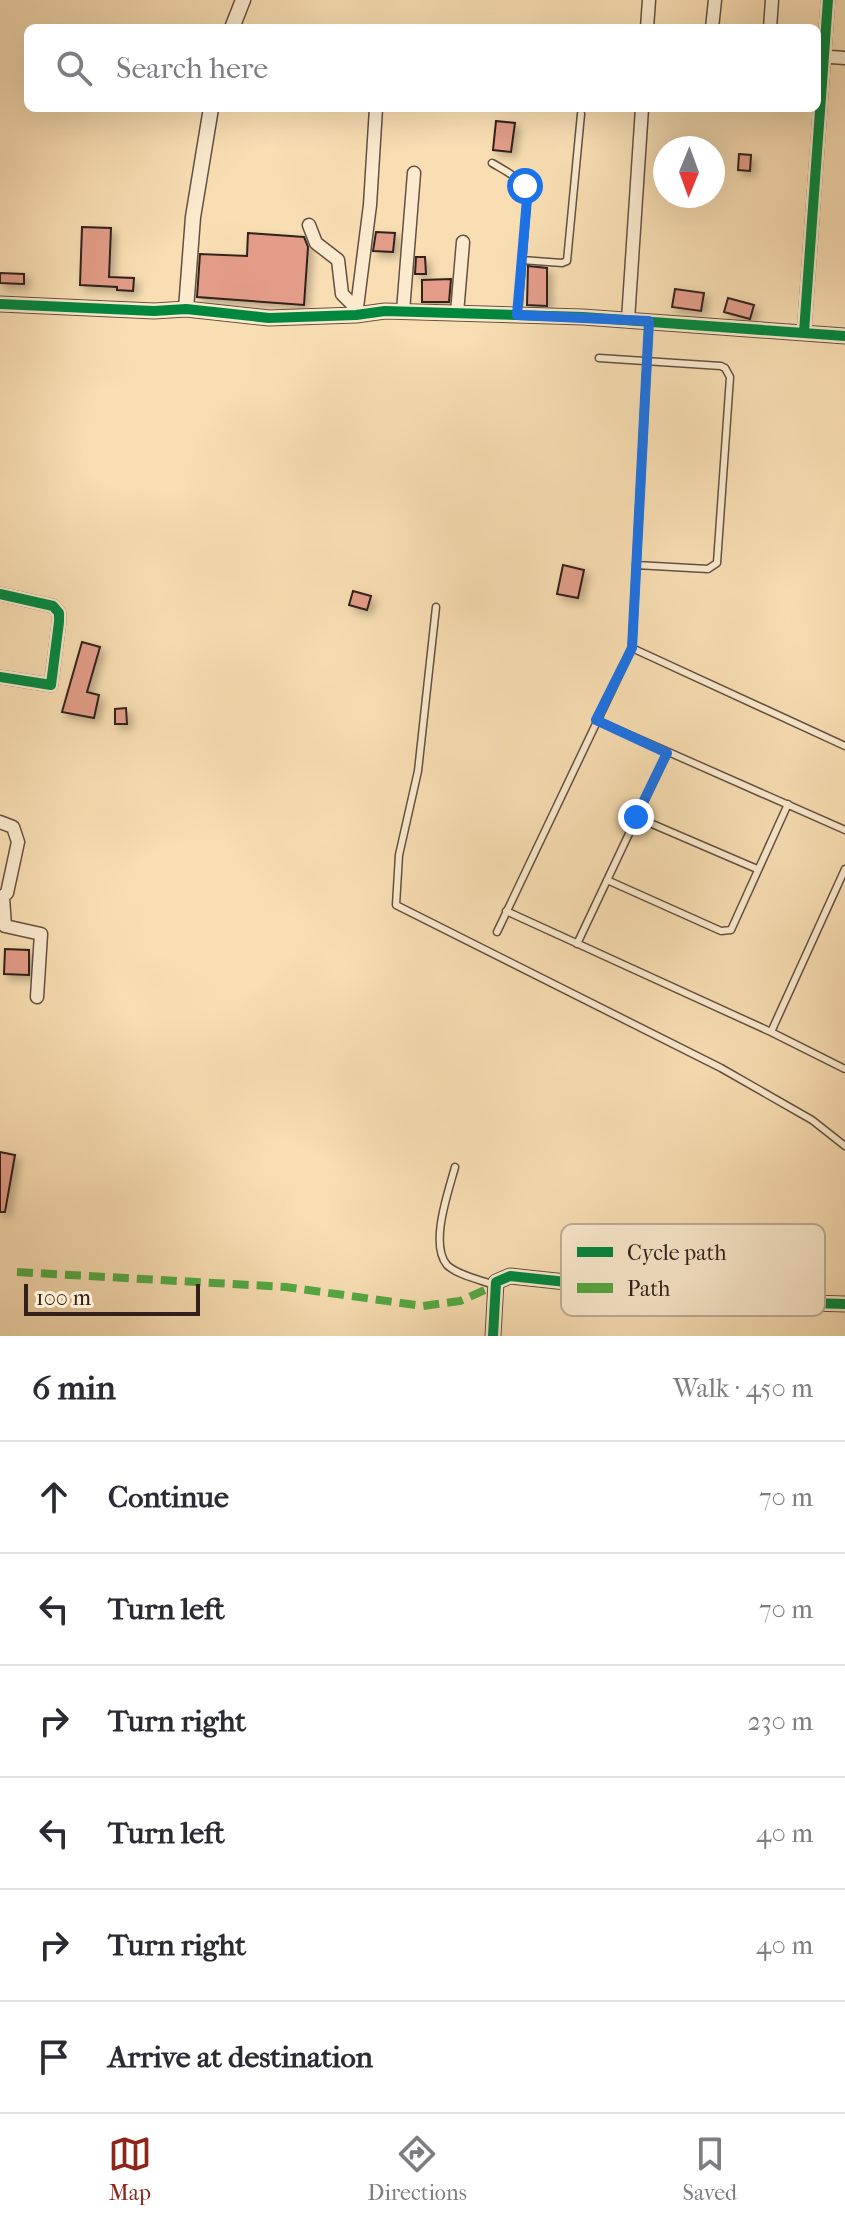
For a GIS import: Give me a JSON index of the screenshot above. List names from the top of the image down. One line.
{"legend":["Cycle path","Path"],"scale_bar":"100 m","north":"bottom","page":{"search":"Search here","scale":"100 m","heading":["6 min","Walk · 450 m"],"list":[["Continue","70 m"],["Turn left","70 m"],["Turn right","230 m"],["Turn left","40 m"],["Turn right","40 m"],"Arrive at destination"],"nav":["Map","Directions","Saved"]}}
